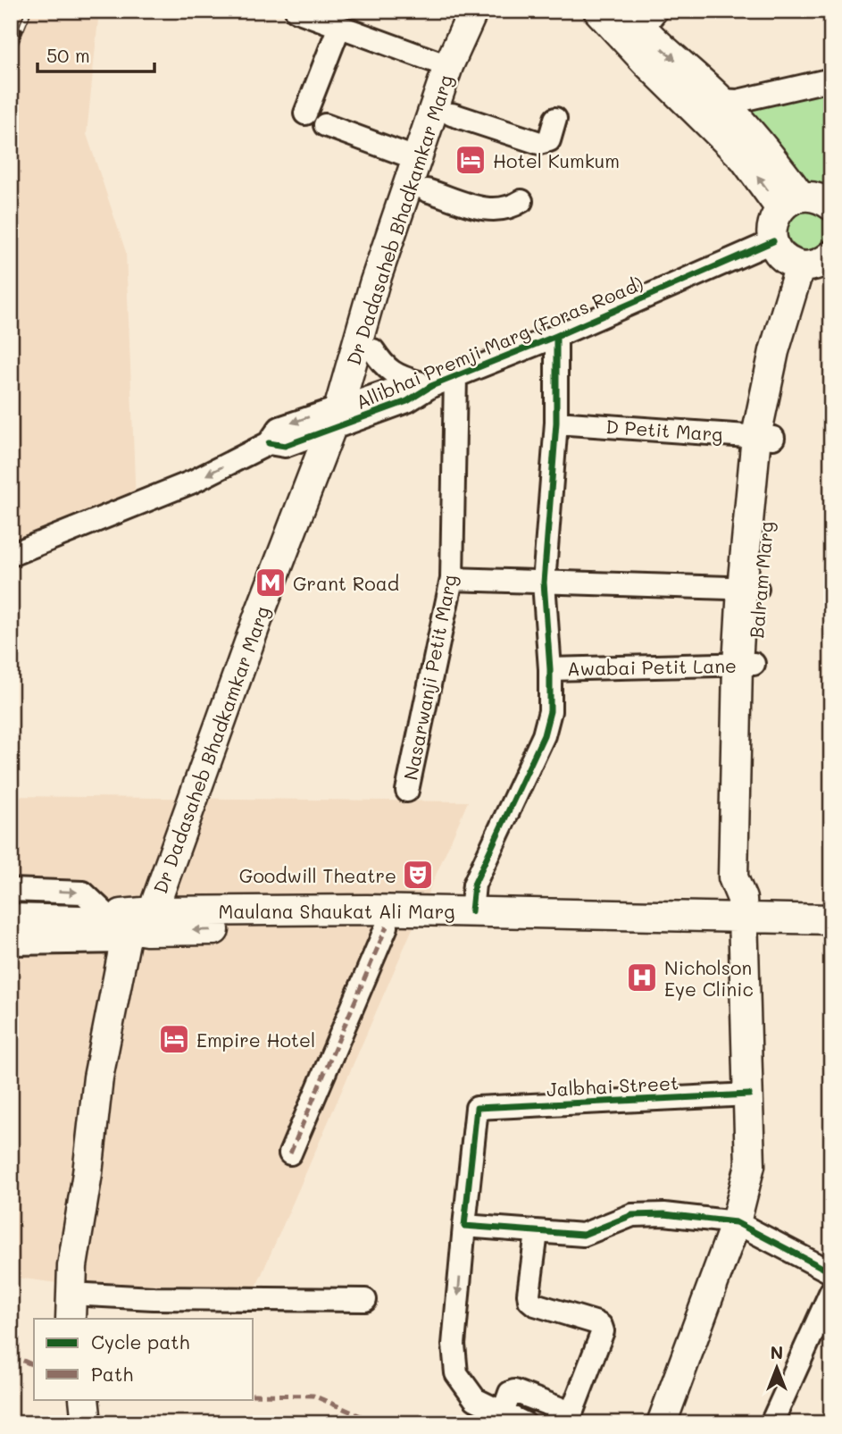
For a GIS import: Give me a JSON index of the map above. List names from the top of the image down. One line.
{"streets":{"main road":["Dr Dadasaheb Bhadkamkar Marg","Balram Marg","Maulana Shaukat Ali Marg"],"street":["Allibhai Premji Marg (Foras Road)","D Petit Marg","Awabai Petit Lane","Nasarwanji Petit Marg","Jalbhai Street"]},"crossings":[["Dr Dadasaheb Bhadkamkar Marg","Allibhai Premji Marg (Foras Road)"],["Dr Dadasaheb Bhadkamkar Marg","Maulana Shaukat Ali Marg"],["Allibhai Premji Marg (Foras Road)","Nasarwanji Petit Marg"],["D Petit Marg","Balram Marg"],["Balram Marg","Awabai Petit Lane"],["Balram Marg","Maulana Shaukat Ali Marg"],["Balram Marg","Jalbhai Street"]],"one_way":["Allibhai Premji Marg (Foras Road)"],"places":{"hotel":["Hotel Kumkum","Empire Hotel"],"metro station":["Grant Road"],"theatre":["Goodwill Theatre"],"hospital":["Nicholson Eye Clinic"]},"legend":["Cycle path","Path"],"scale_bar":"50 m","north":"top"}
